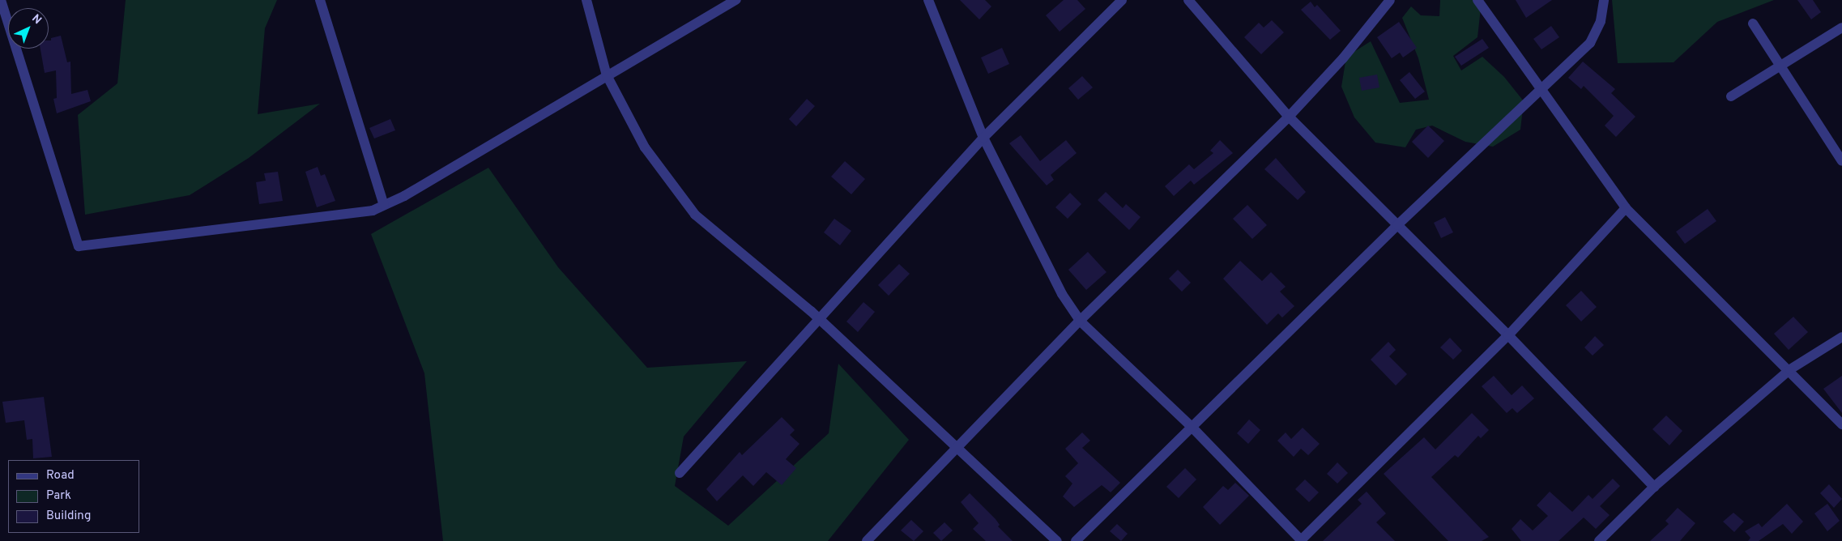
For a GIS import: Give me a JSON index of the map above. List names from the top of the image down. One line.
{"legend":["Road","Park","Building"],"north":"top right"}
